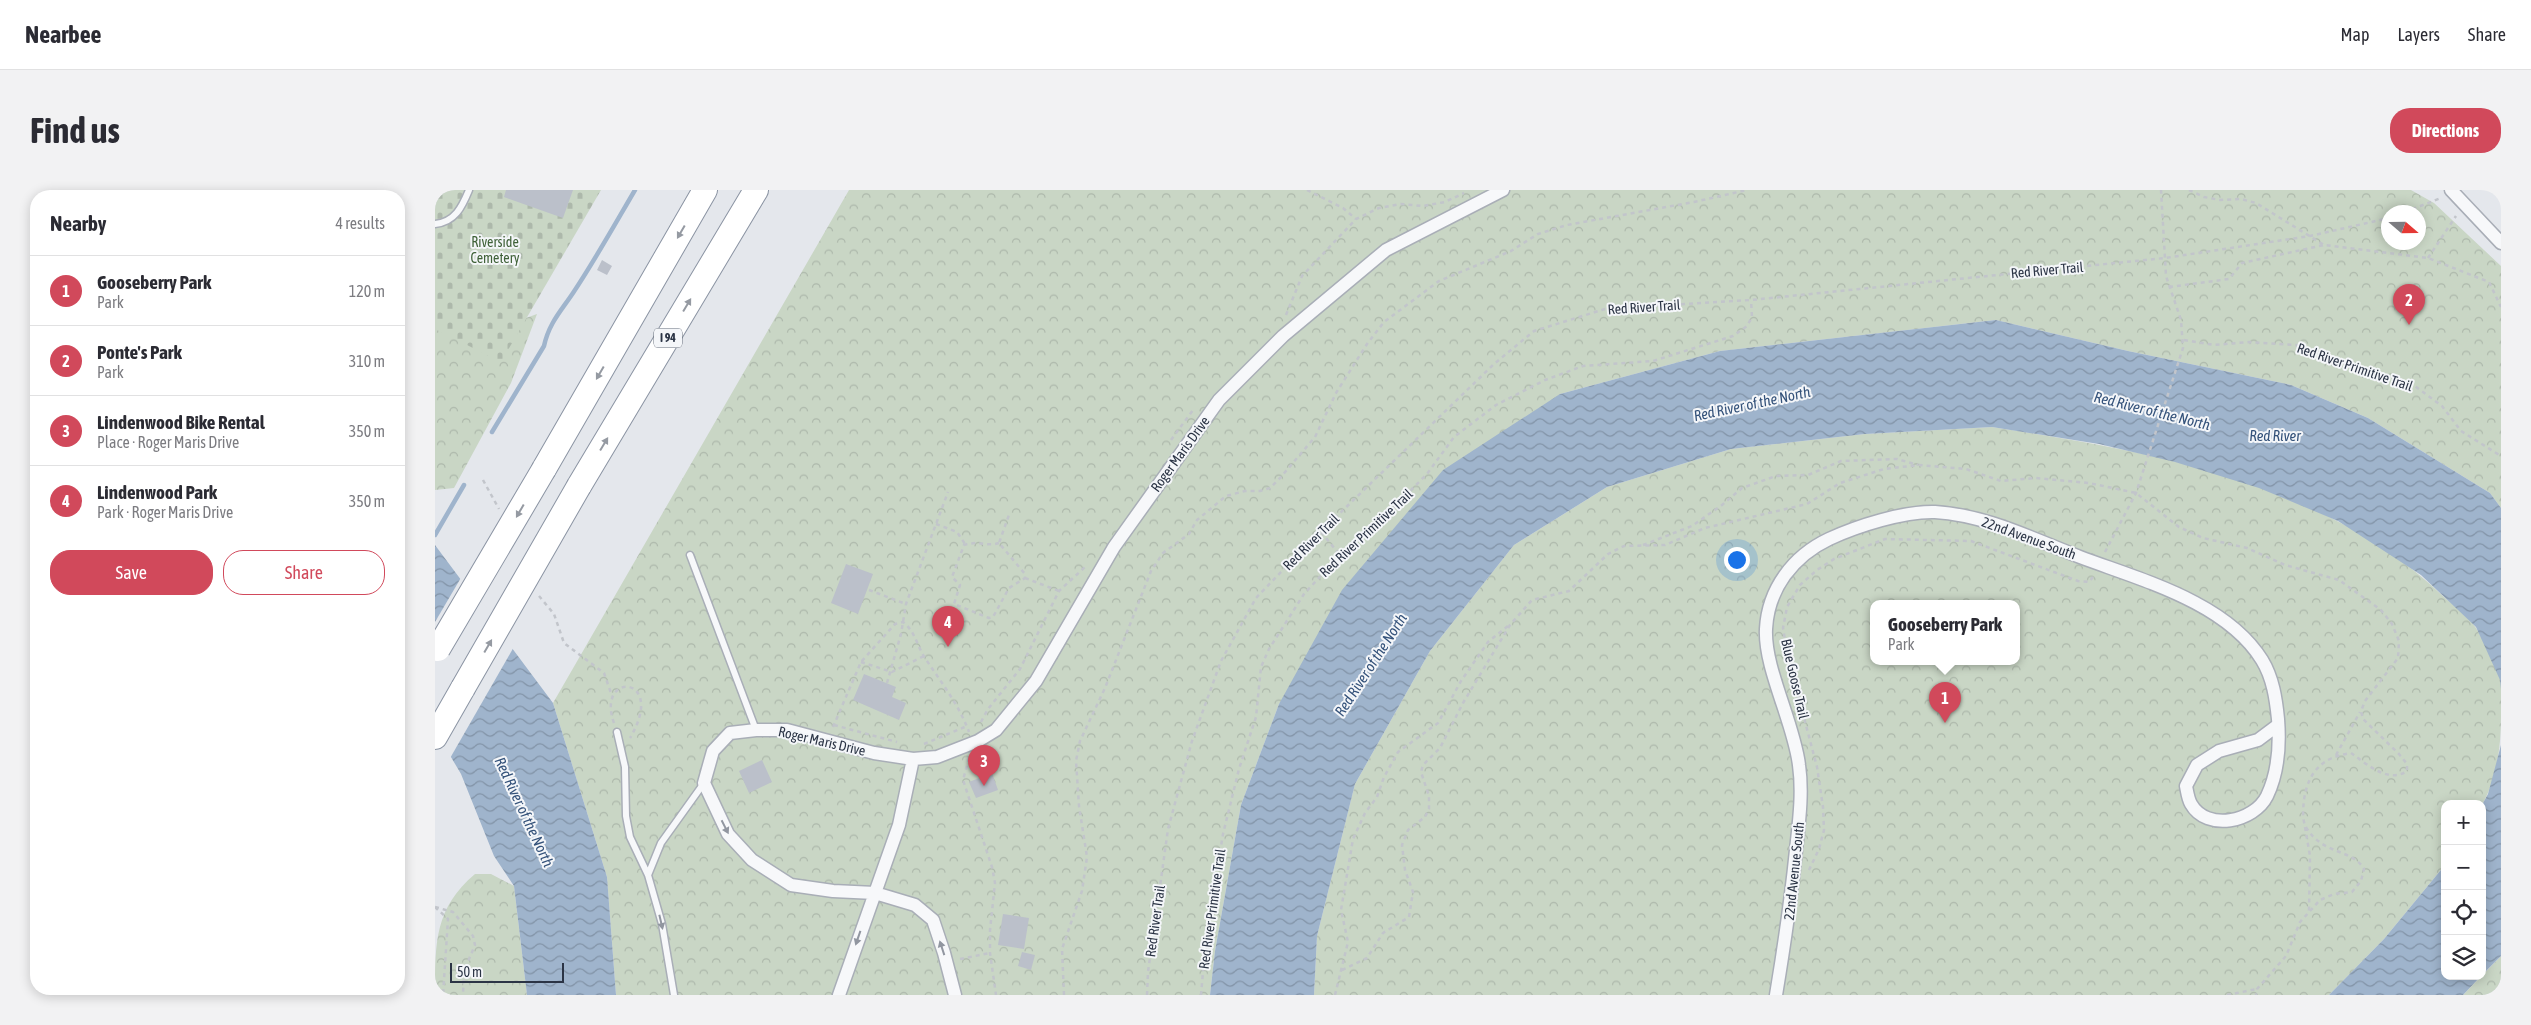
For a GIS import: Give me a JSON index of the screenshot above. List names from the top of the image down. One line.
{"streets":{"highway":["I 94"],"street":["Roger Maris Drive","22nd Avenue South"],"path":["Red River Trail","Red River Primitive Trail","Blue Goose Trail"]},"crossings":[["Red River Trail","Red River Primitive Trail"],["Red River Primitive Trail","Blue Goose Trail"],["22nd Avenue South","Blue Goose Trail"]],"water":["Red River of the North","Red River"],"parks":["Riverside Cemetery"],"scale_bar":"50 m","north":"right","page":{"header":"Nearbee","nav":["Map","Layers","Share"],"buttons":["Directions",["Save","Share"]],"title":"Find us","heading":["Nearby","4 results"],"list":[{"mark":"1","name":"Gooseberry Park","note":"Park","value":"120 m"},{"mark":"2","name":"Ponte's Park","note":"Park","value":"310 m"},{"mark":"3","name":"Lindenwood Bike Rental","note":"Place · Roger Maris Drive","value":"350 m"},{"mark":"4","name":"Lindenwood Park","note":"Park · Roger Maris Drive","value":"350 m"}],"pins":["2","4","1","3"],"popup":["Gooseberry Park","Park"],"map_buttons":["+","−"],"scale":"50 m"}}
